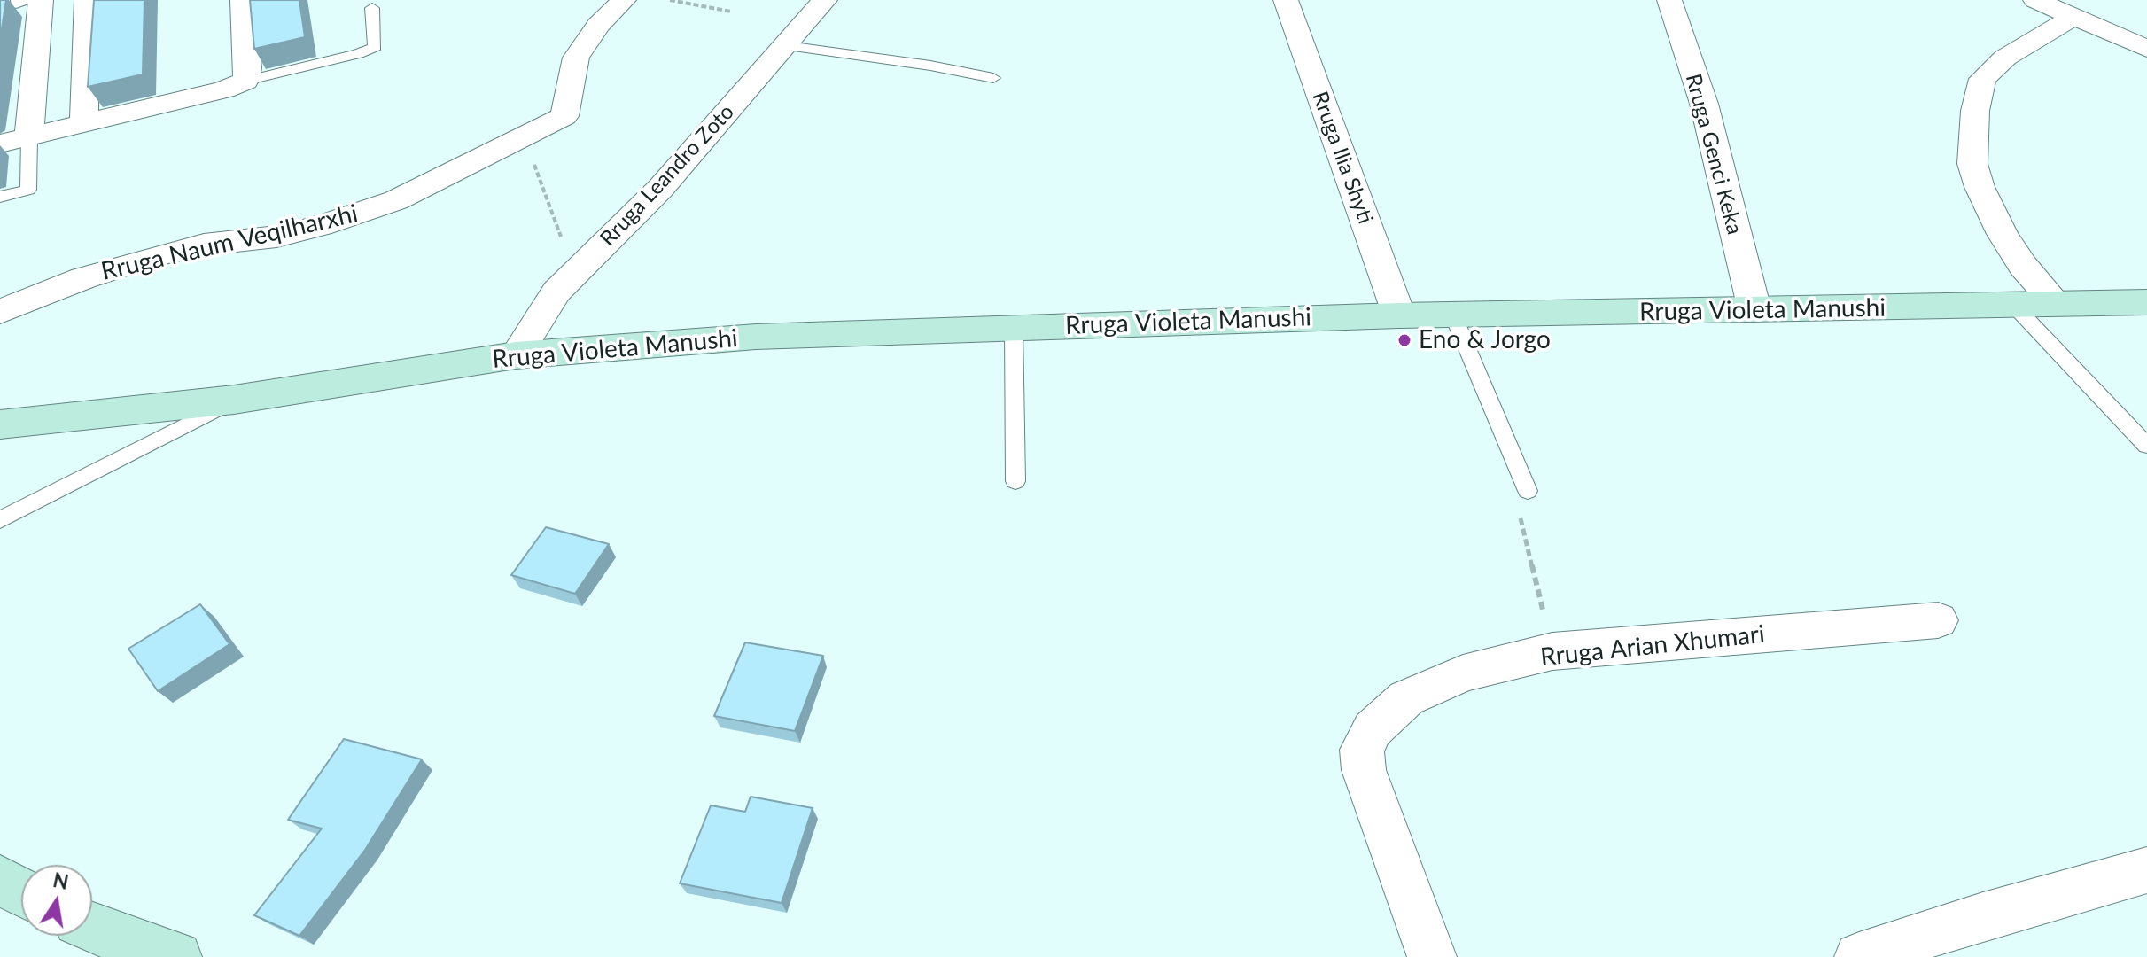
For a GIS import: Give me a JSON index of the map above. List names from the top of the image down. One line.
{"streets":{"street":["Rruga Genci Keka","Rruga Ilia Shyti","Rruga Leandro Zoto","Rruga Naum Veqilharxhi","Rruga Violeta Manushi","Rruga Arian Xhumari"]},"crossings":[["Rruga Genci Keka","Rruga Violeta Manushi"],["Rruga Ilia Shyti","Rruga Violeta Manushi"],["Rruga Leandro Zoto","Rruga Violeta Manushi"]],"places":["Eno & Jorgo"],"north":"top"}
